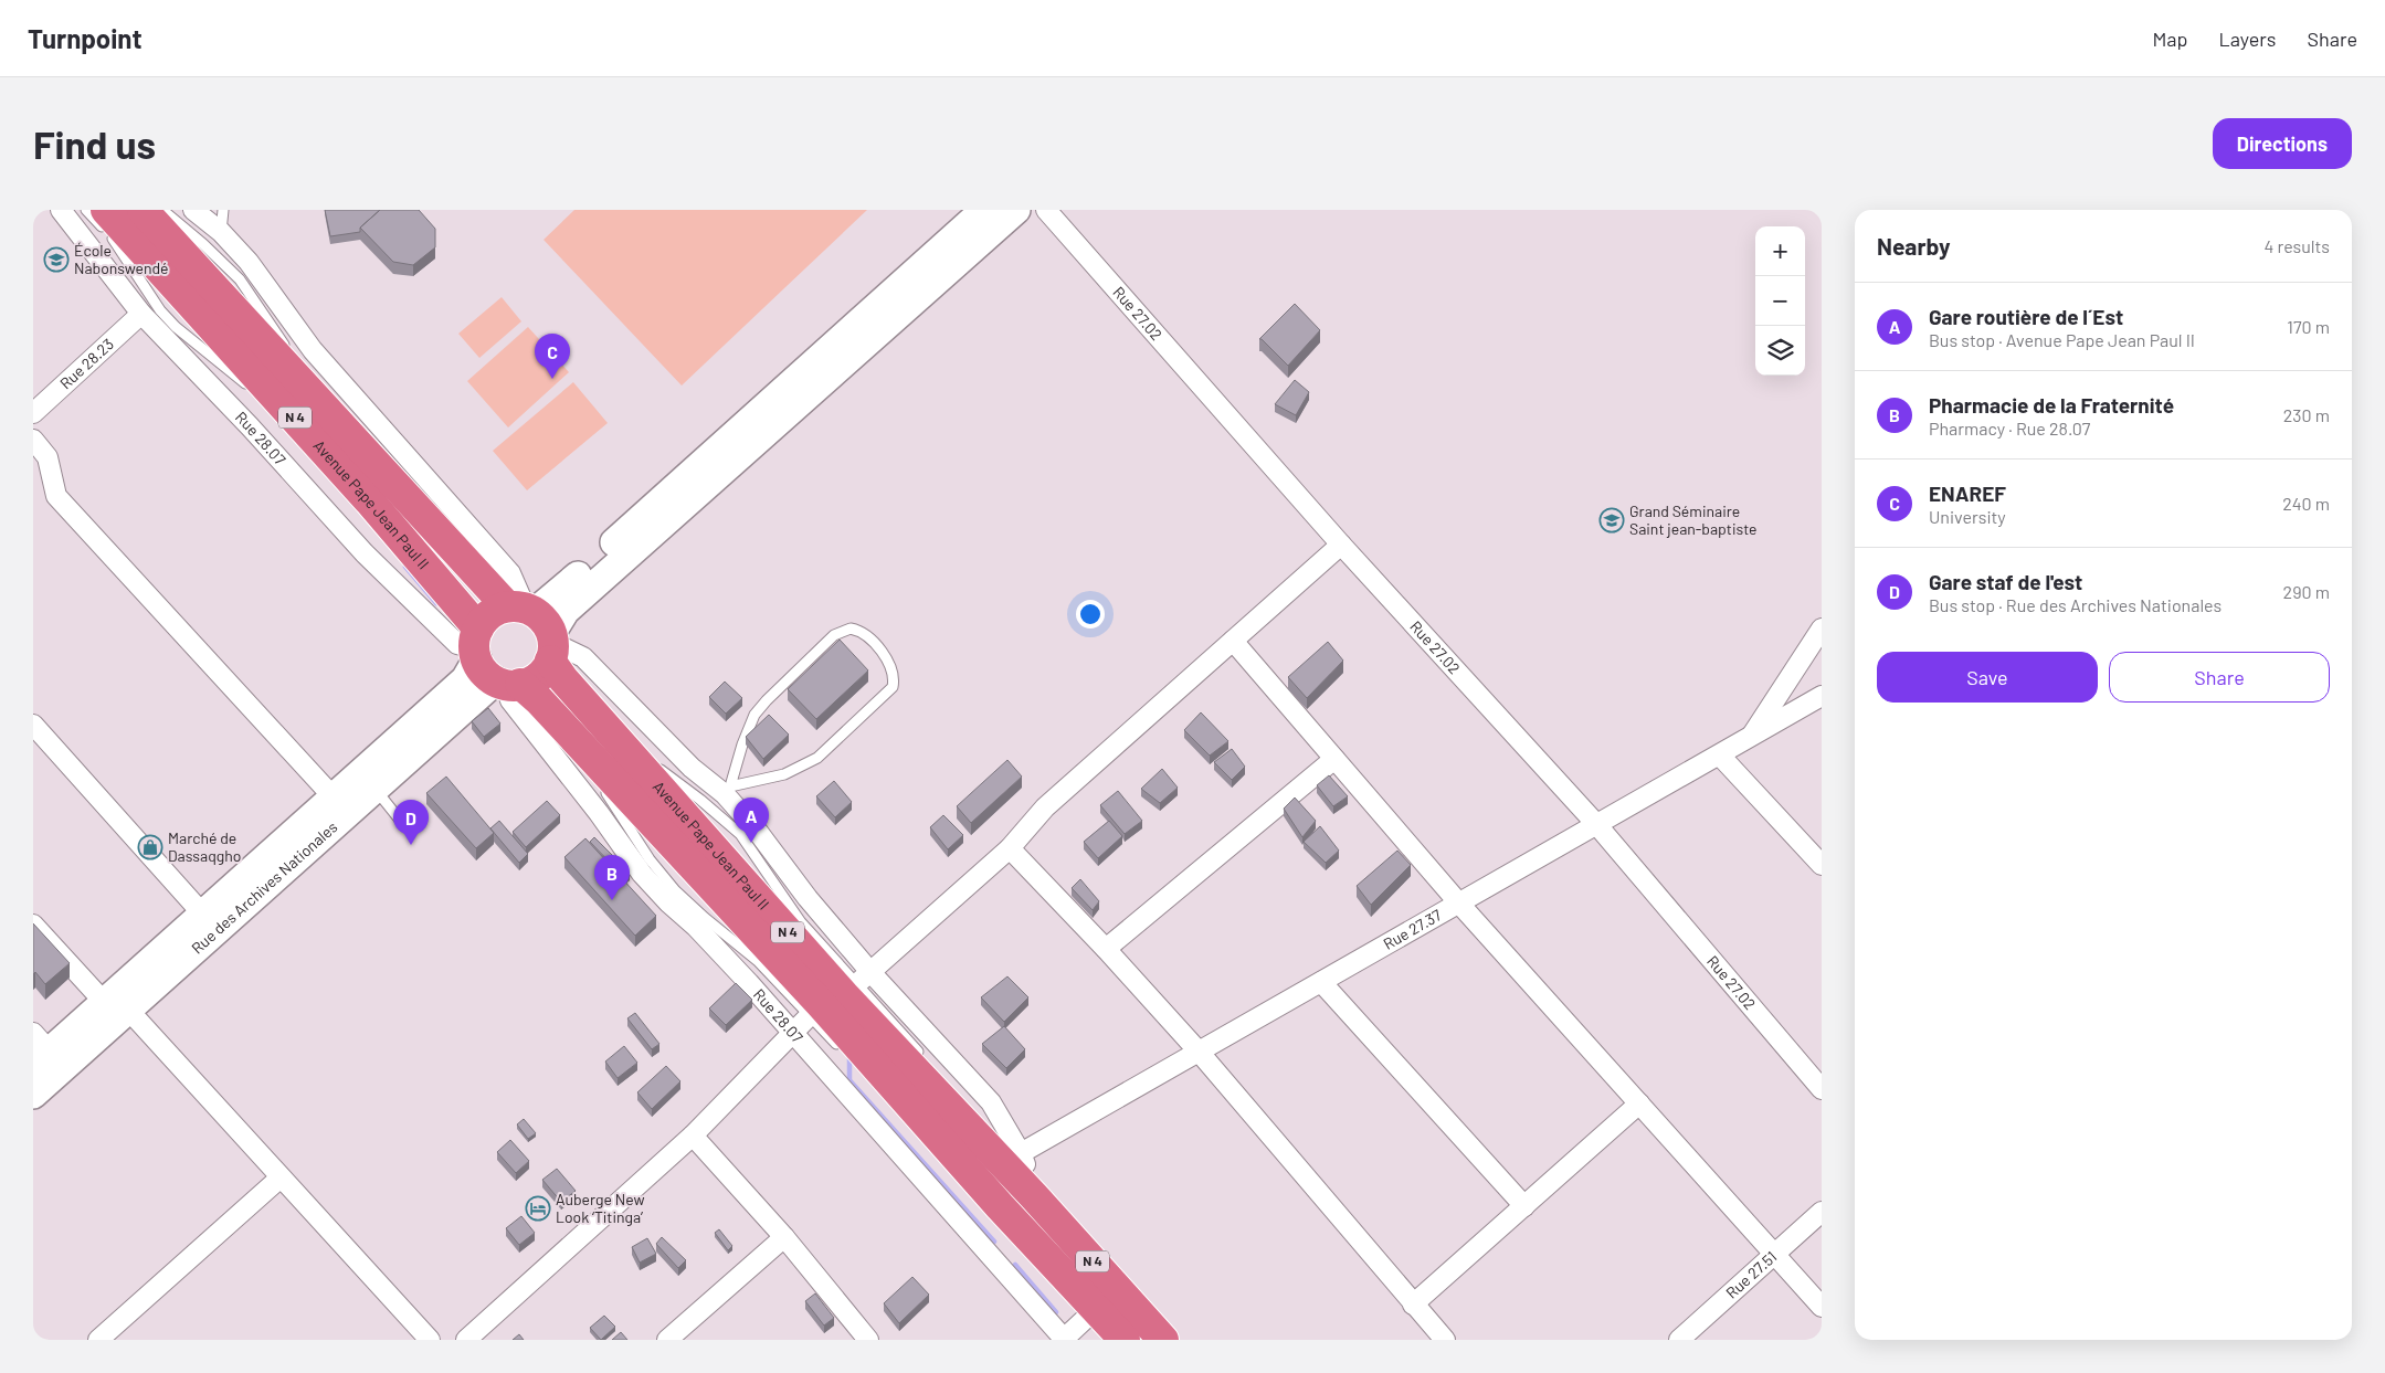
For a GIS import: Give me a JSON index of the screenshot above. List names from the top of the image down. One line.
{"streets":{"highway":["N 4","Avenue Pape Jean Paul II"],"street":["Rue 27.02","Rue 28.23","Rue 28.07","Rue des Archives Nationales","Rue 27.37","Rue 27.51"]},"crossings":[["Rue 27.02","Rue 27.37"],["Rue 28.23","Rue 28.07"],["N 4","Avenue Pape Jean Paul II"],["Rue 28.07","Avenue Pape Jean Paul II"],["Rue 28.07","Rue des Archives Nationales"],["Avenue Pape Jean Paul II","Rue des Archives Nationales"],["Avenue Pape Jean Paul II","Rue 27.37"]],"places":{"school or university":["École Nabonswendé","Grand Séminaire Saint jean-baptiste"],"shop":["Marché de Dassaqgho"],"hotel":["Auberge New Look ‘Titinga’"]},"page":{"header":"Turnpoint","nav":["Map","Layers","Share"],"buttons":["Directions",["Save","Share"]],"title":"Find us","heading":["Nearby","4 results"],"map_buttons":["+","−"],"list":[{"mark":"A","name":"Gare routière de l´Est","note":"Bus stop · Avenue Pape Jean Paul II","value":"170 m"},{"mark":"B","name":"Pharmacie de la Fraternité","note":"Pharmacy · Rue 28.07","value":"230 m"},{"mark":"C","name":"ENAREF","note":"University","value":"240 m"},{"mark":"D","name":"Gare staf de l'est","note":"Bus stop · Rue des Archives Nationales","value":"290 m"}],"pins":["C","A","D","B"]}}
